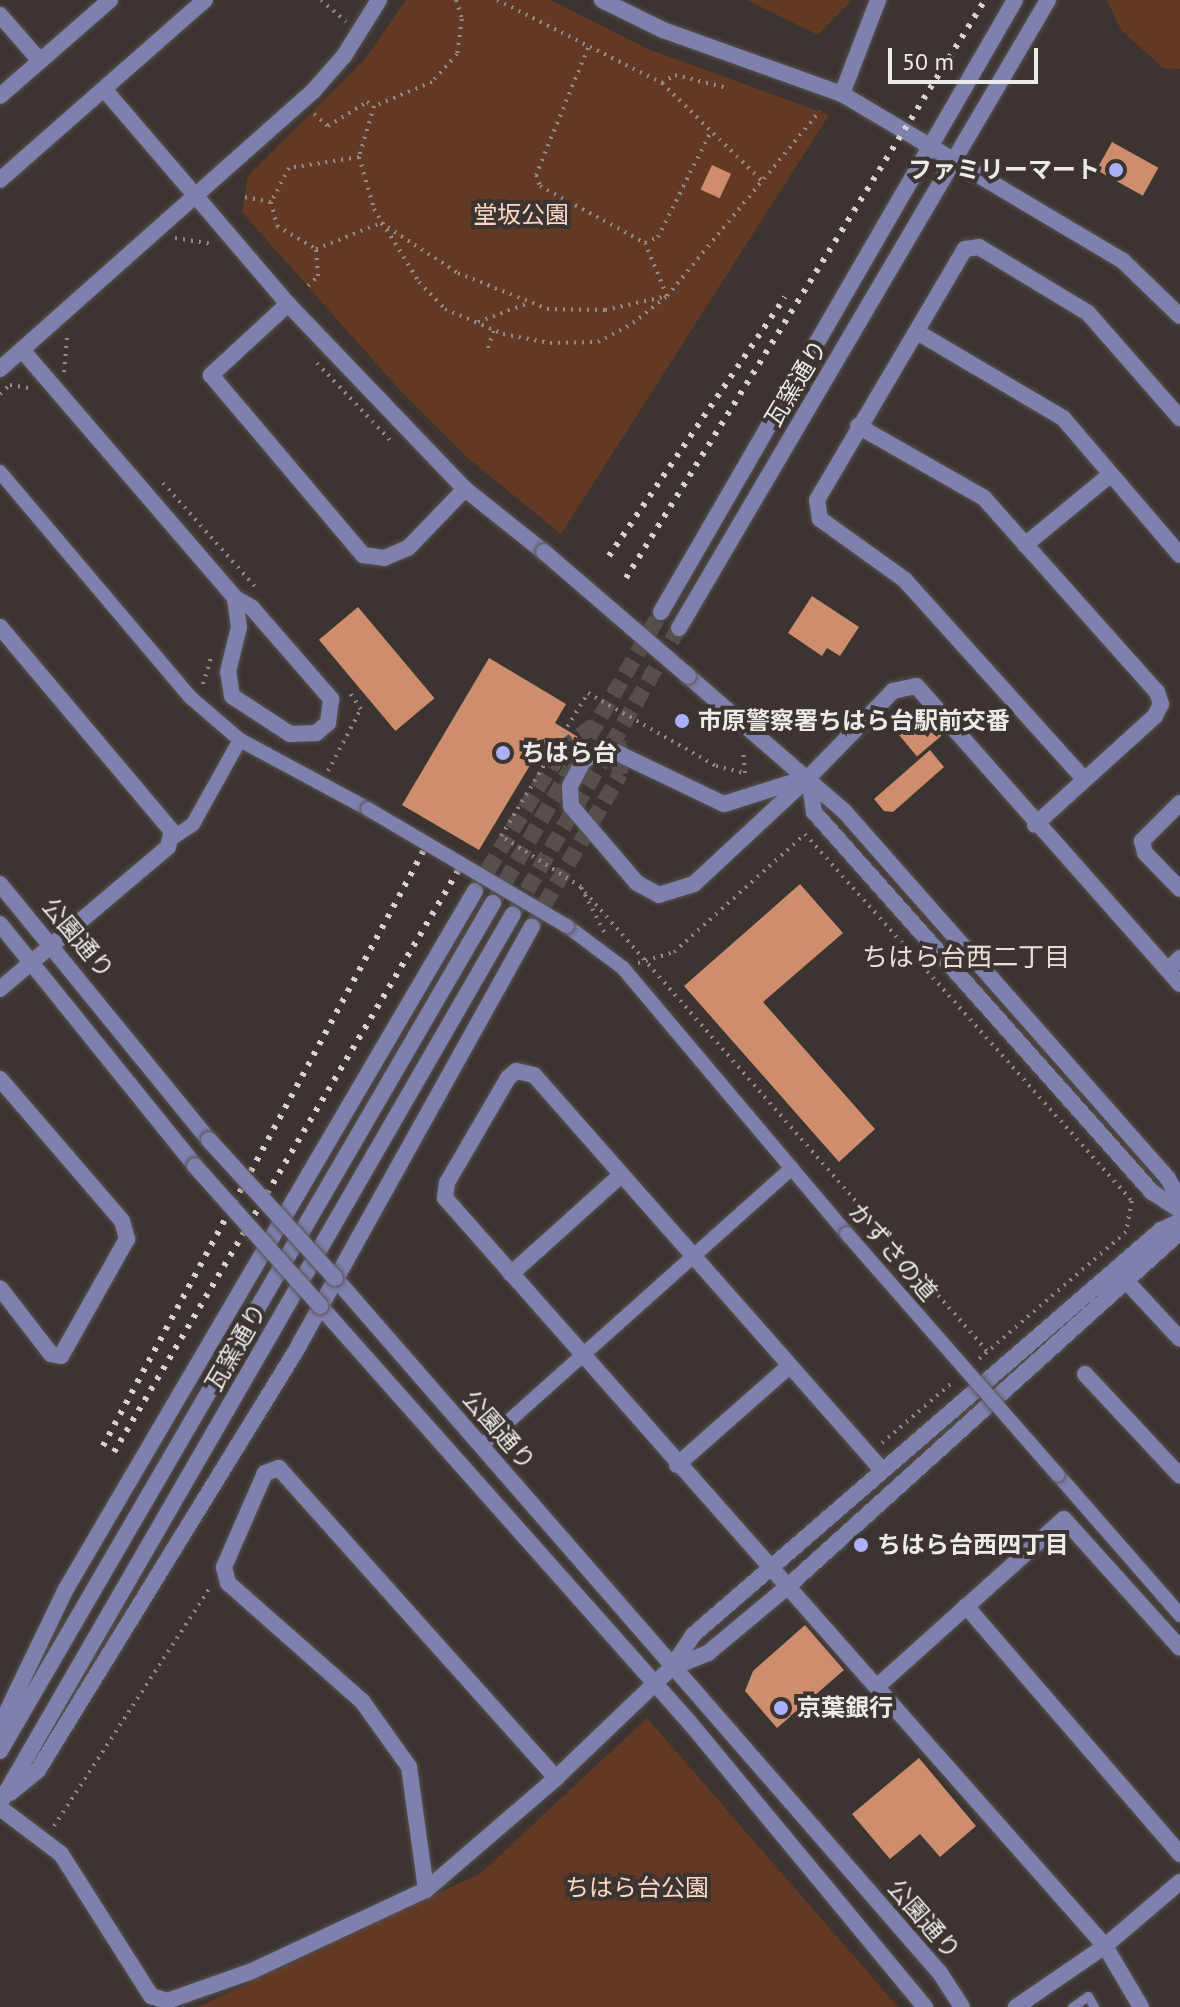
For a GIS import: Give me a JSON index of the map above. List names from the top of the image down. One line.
{"streets":{"street":["瓦窯通り","公園通り","かずさの道"]},"districts":["ちはら台西二丁目"],"parks":["堂坂公園","ちはら台公園"],"places":["ファミリーマート","市原警察署ちはら台駅前交番","ちはら台","ちはら台西四丁目","京葉銀行"],"scale_bar":"50 m"}
